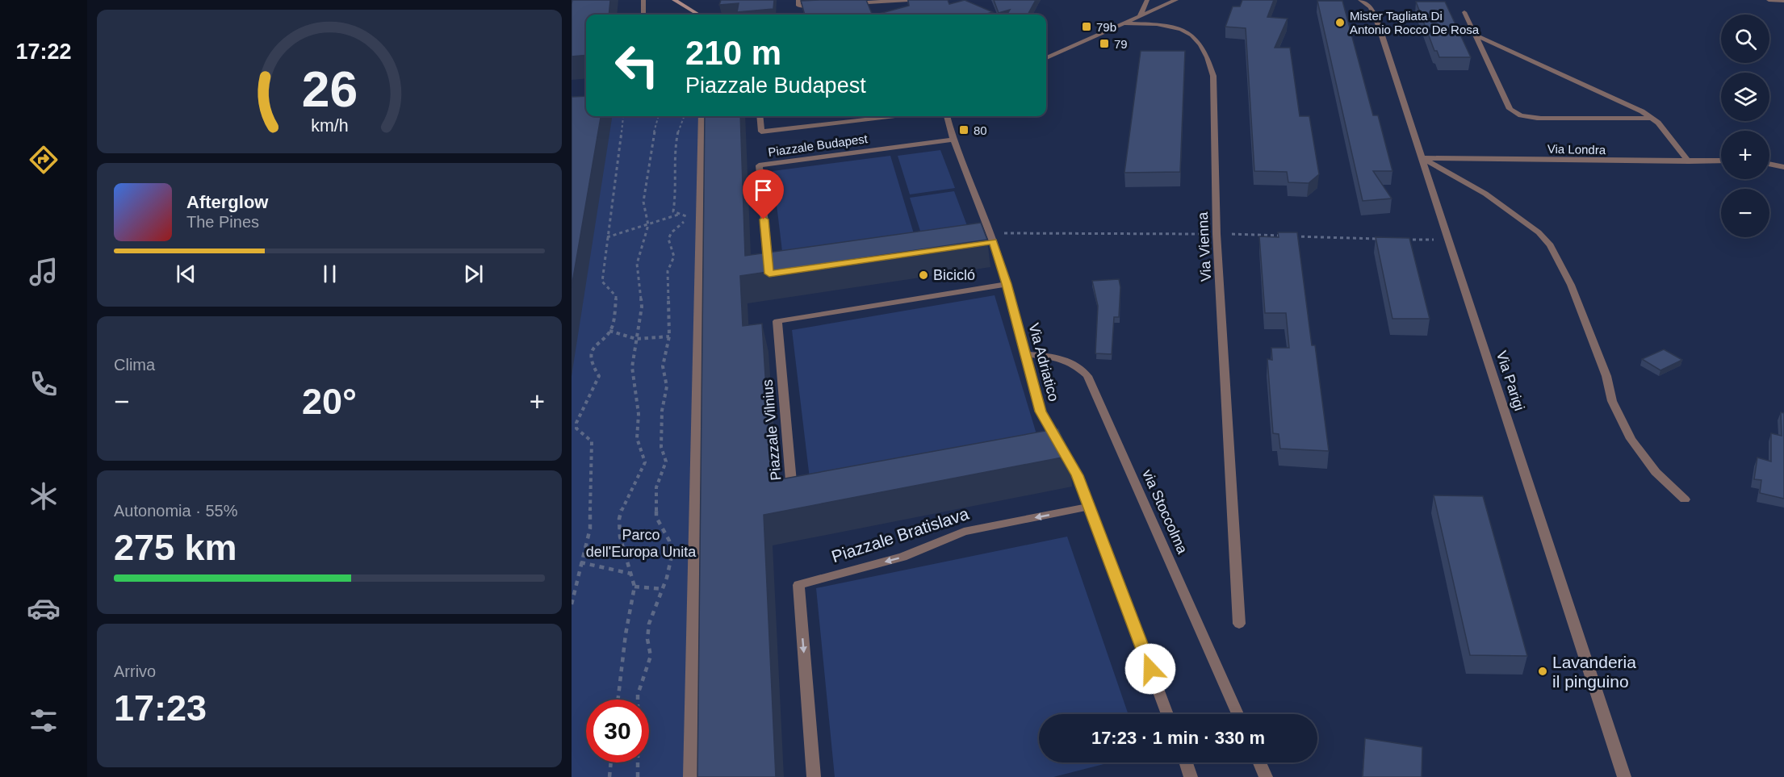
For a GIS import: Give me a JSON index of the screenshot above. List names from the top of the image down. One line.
{"streets":{"street":["Piazzale Budapest","Via Londra","Via Vienna","Via Adriatico","Via Parigi","Piazzale Vilnius","via Stoccolma","Piazzale Bratislava"]},"crossings":[["Piazzale Budapest","Via Adriatico"],["Via Londra","Via Parigi"],["Via Adriatico","Piazzale Vilnius"],["Via Adriatico","via Stoccolma"],["Via Adriatico","Piazzale Bratislava"]],"parks":["Parco dell'Europa Unita"],"places":{"other":["Mister Tagliata Di Antonio Rocco De Rosa","Bicicló","Lavanderia il pinguino"],"transit":["79b","79","80"]},"page":{"tabs":"17:22","map_buttons":["+","−"],"turn":["210 m","Piazzale Budapest"],"song":["Afterglow","The Pines"],"tile":["Clima",["Autonomia · 55%","275 km"],["Arrivo","17:23"]],"heat":["−","20°","+"],"limit":"30","trip":"17:23 · 1 min · 330 m","gauge":["26","km/h"]}}
